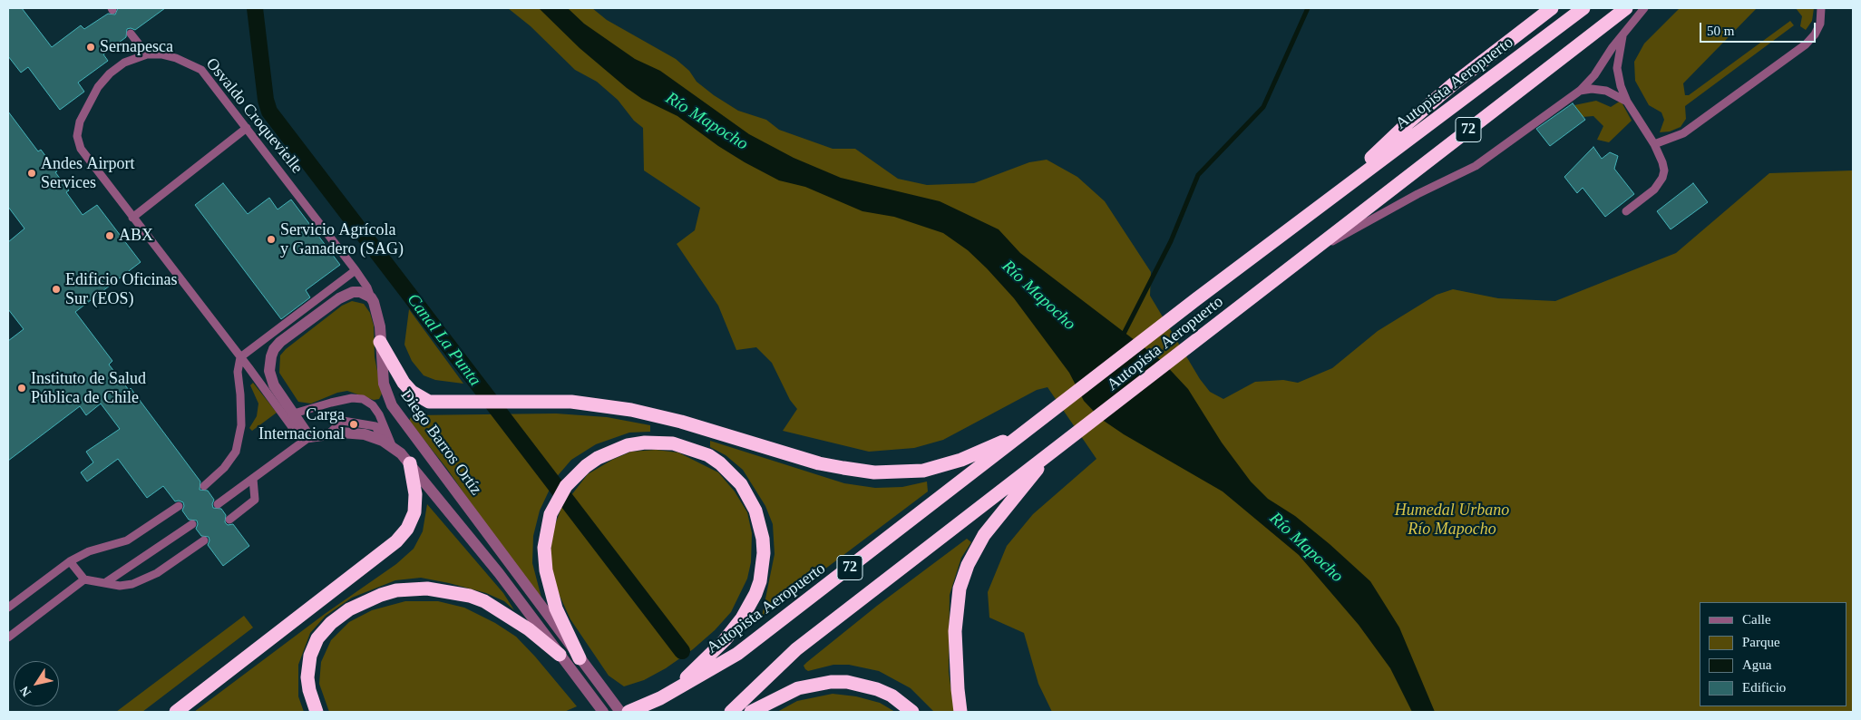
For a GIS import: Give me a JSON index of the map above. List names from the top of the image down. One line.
{"streets":{"highway":["Autopista Aeropuerto","72"],"street":["Diego Barros Ortíz"],"lane":["Osvaldo Croquevielle"]},"crossings":[["Osvaldo Croquevielle","Diego Barros Ortíz"]],"water":["Río Mapocho","Canal La Punta"],"parks":["Humedal Urbano Río Mapocho"],"places":["Sernapesca","Andes Airport Services","ABX","Servicio Agrícola y Ganadero (SAG)","Edificio Oficinas Sur (EOS)","Instituto de Salud Pública de Chile","Carga Internacional"],"legend":["Calle","Parque","Agua","Edificio"],"scale_bar":"50 m","north":"bottom left"}
